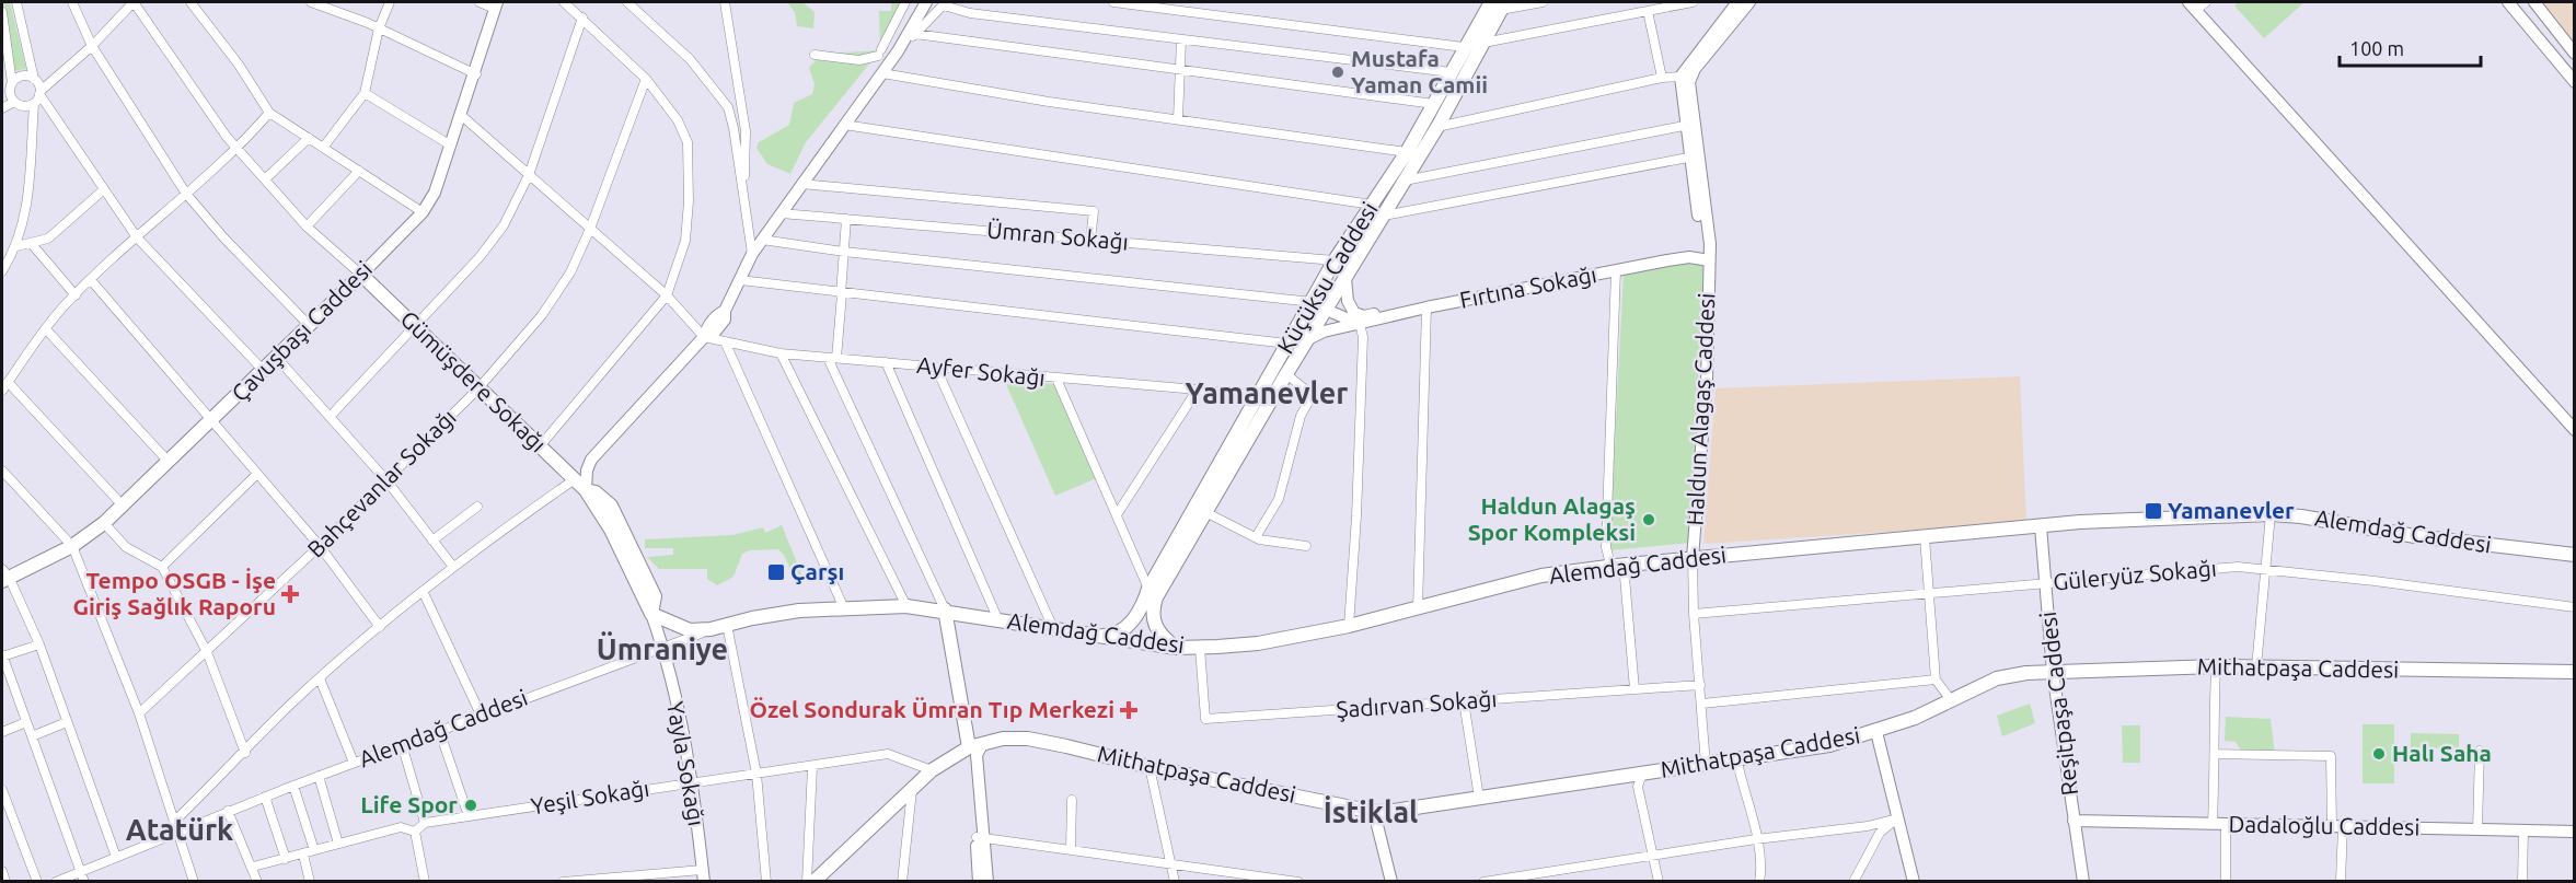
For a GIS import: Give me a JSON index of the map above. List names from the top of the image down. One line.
{"streets":{"main road":["Küçüksu Caddesi","Çavuşbaşı Caddesi","Gümüşdere Sokağı","Alemdağ Caddesi","Mithatpaşa Caddesi"],"street":["Ümran Sokağı","Fırtına Sokağı","Ayfer Sokağı","Haldun Alagaş Caddesi","Bahçevanlar Sokağı","Güleryüz Sokağı","Reşitpaşa Caddesi","Şadırvan Sokağı","Yayla Sokağı","Yeşil Sokağı","Dadaloğlu Caddesi"]},"crossings":[["Ümran Sokağı","Küçüksu Caddesi"],["Küçüksu Caddesi","Fırtına Sokağı"],["Küçüksu Caddesi","Ayfer Sokağı"],["Küçüksu Caddesi","Alemdağ Caddesi"],["Fırtına Sokağı","Haldun Alagaş Caddesi"],["Çavuşbaşı Caddesi","Gümüşdere Sokağı"],["Gümüşdere Sokağı","Bahçevanlar Sokağı"],["Gümüşdere Sokağı","Alemdağ Caddesi"],["Gümüşdere Sokağı","Yayla Sokağı"],["Haldun Alagaş Caddesi","Alemdağ Caddesi"],["Alemdağ Caddesi","Reşitpaşa Caddesi"],["Alemdağ Caddesi","Şadırvan Sokağı"],["Alemdağ Caddesi","Yayla Sokağı"],["Güleryüz Sokağı","Reşitpaşa Caddesi"],["Mithatpaşa Caddesi","Reşitpaşa Caddesi"],["Mithatpaşa Caddesi","Yeşil Sokağı"],["Reşitpaşa Caddesi","Dadaloğlu Caddesi"],["Yayla Sokağı","Yeşil Sokağı"]],"districts":["Yamanevler","Ümraniye","İstiklal","Atatürk"],"places":{"other":["Mustafa Yaman Camii","Haldun Alagaş Spor Kompleksi","Halı Saha","Life Spor"],"transit":["Yamanevler","Çarşı"],"health":["Tempo OSGB - İşe Giriş Sağlık Raporu","Özel Sondurak Ümran Tıp Merkezi"]},"scale_bar":"100 m"}
